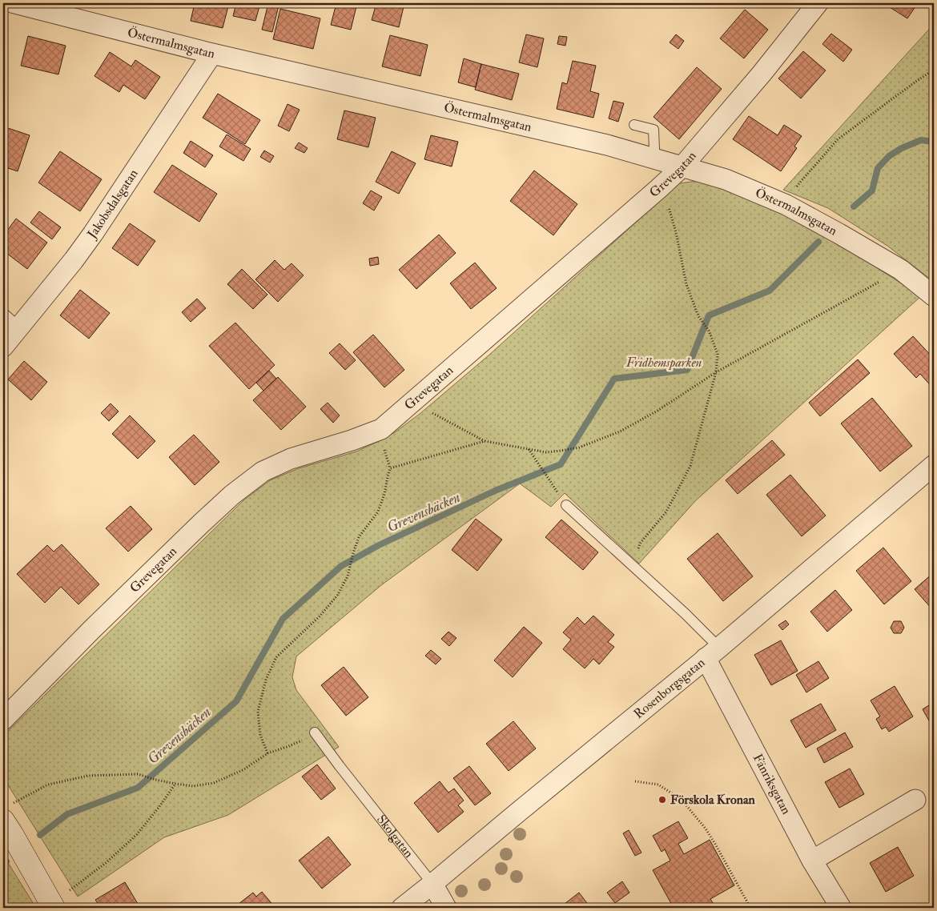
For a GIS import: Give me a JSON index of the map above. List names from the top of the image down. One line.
{"streets":{"street":["Östermalmsgatan","Grevegatan","Jakobsdalsgatan","Rosenborgsgatan","Fänriksgatan","Skolgatan"]},"crossings":[["Östermalmsgatan","Grevegatan"],["Östermalmsgatan","Jakobsdalsgatan"],["Rosenborgsgatan","Fänriksgatan"],["Rosenborgsgatan","Skolgatan"]],"water":["Grevensbäcken"],"parks":["Fridhemsparken"],"places":["Förskola Kronan"]}
